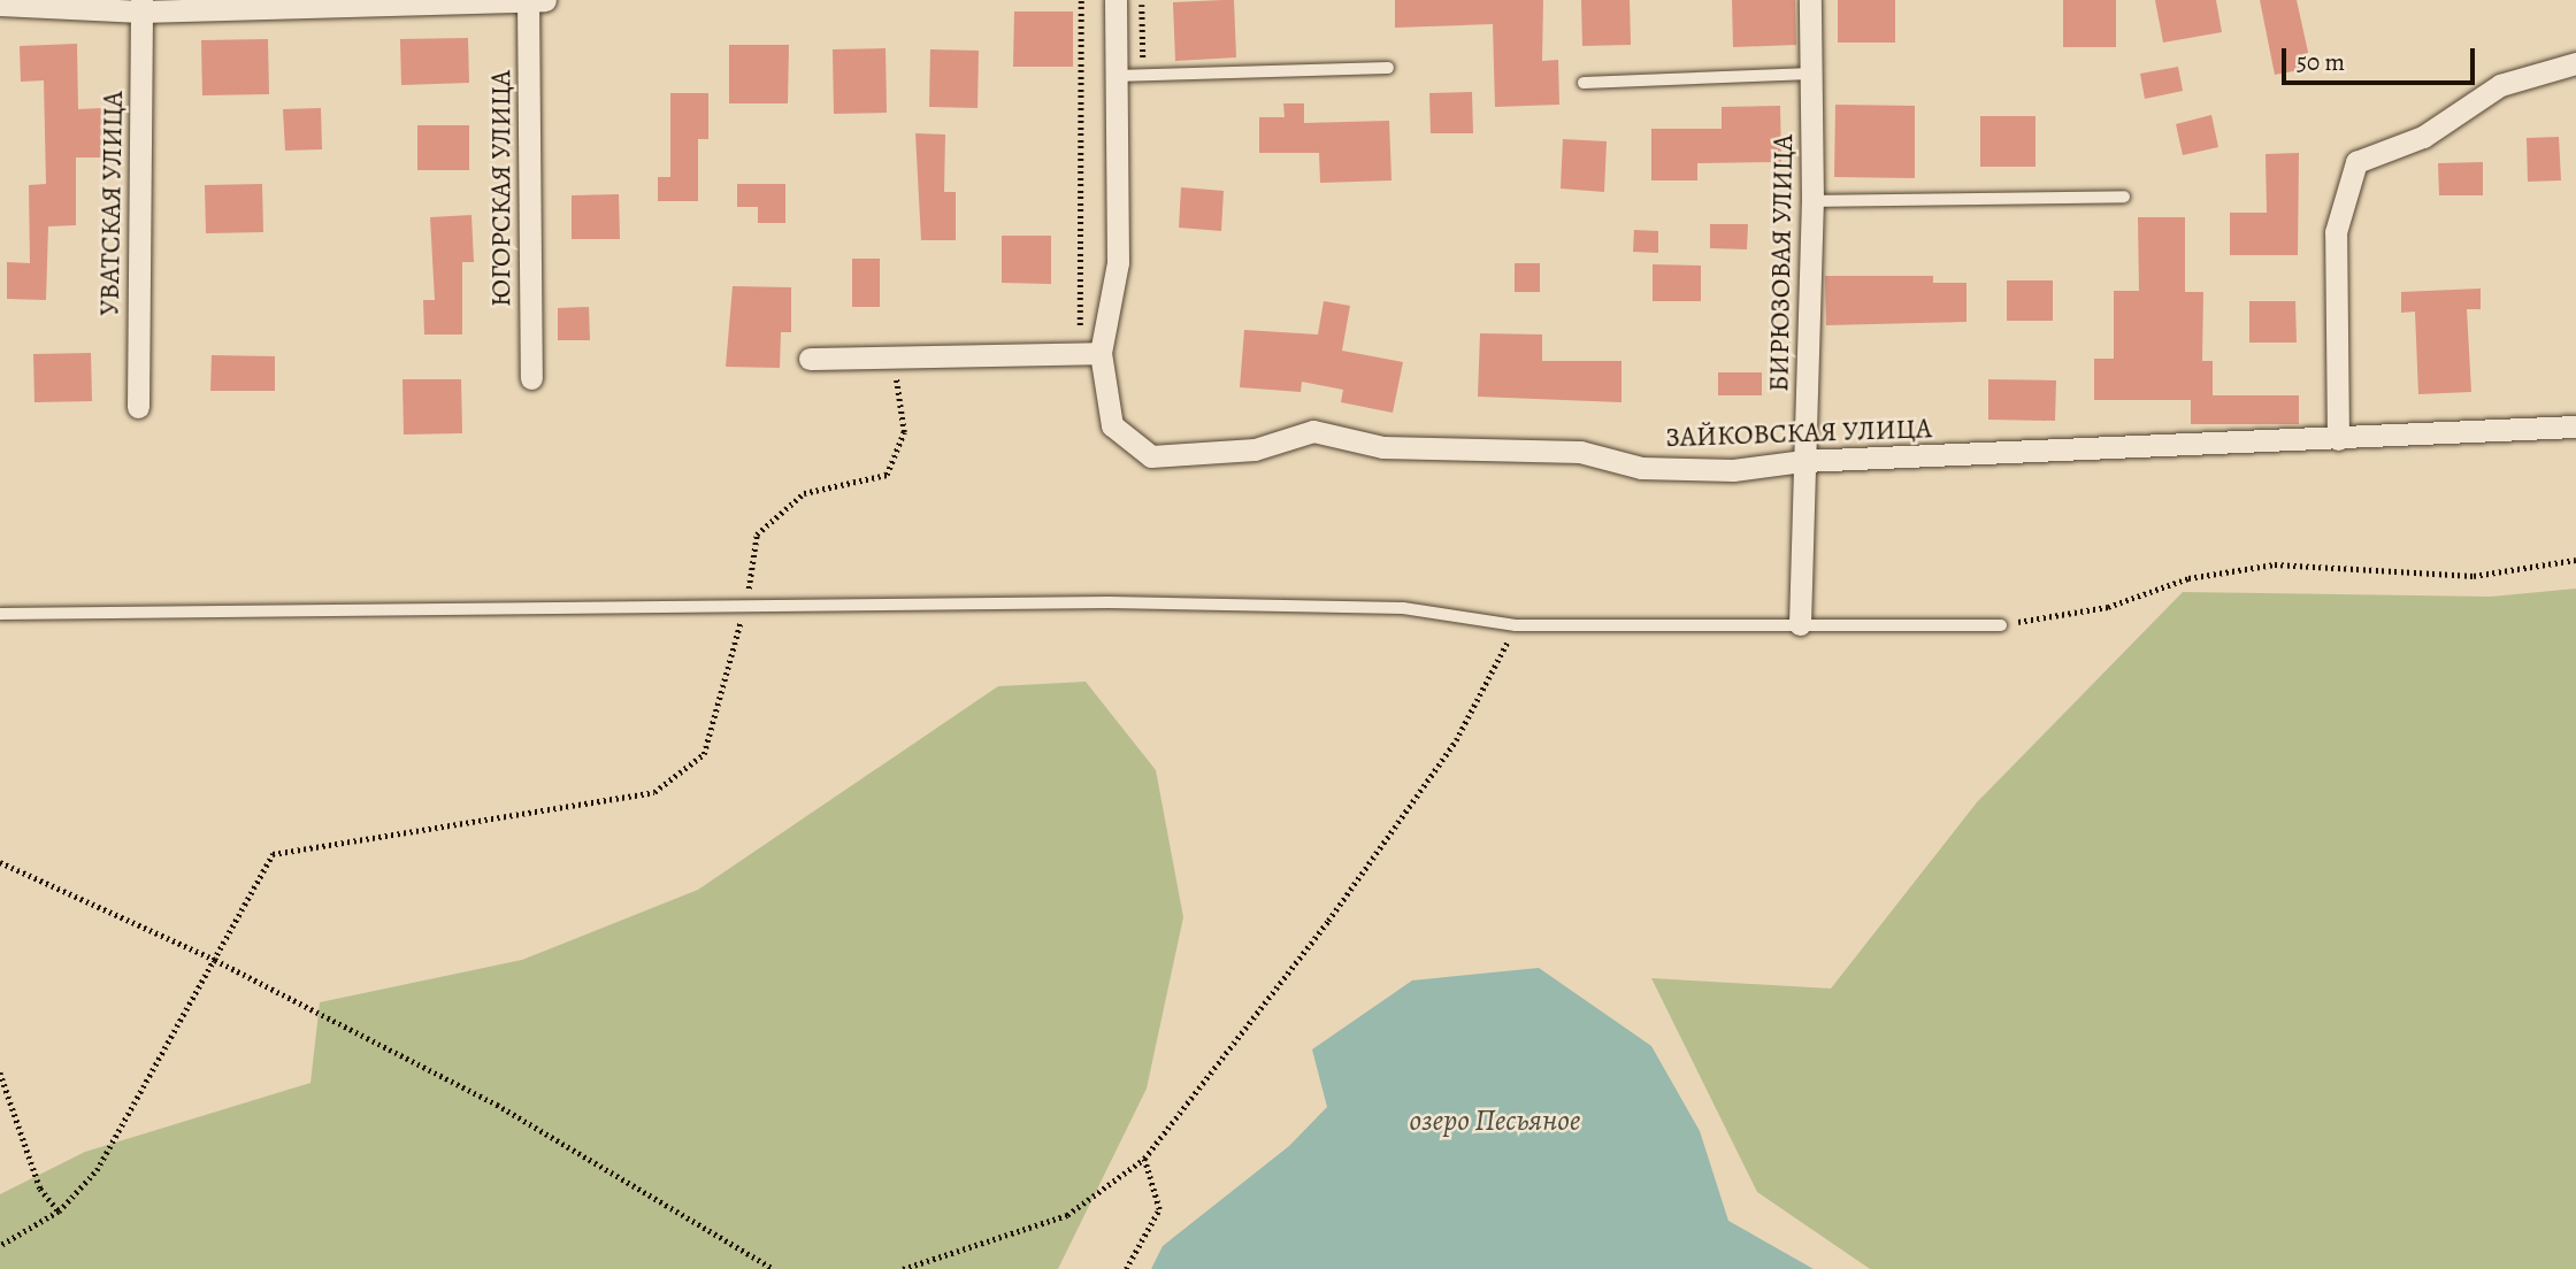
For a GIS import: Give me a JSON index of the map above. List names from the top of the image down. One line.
{"streets":{"street":["ЮГОРСКАЯ УЛИЦА","УВАТСКАЯ УЛИЦА","БИРЮЗОВАЯ УЛИЦА","ЗАЙКОВСКАЯ УЛИЦА"]},"crossings":[["БИРЮЗОВАЯ УЛИЦА","ЗАЙКОВСКАЯ УЛИЦА"]],"water":["озеро Песьяное"],"scale_bar":"50 m"}
